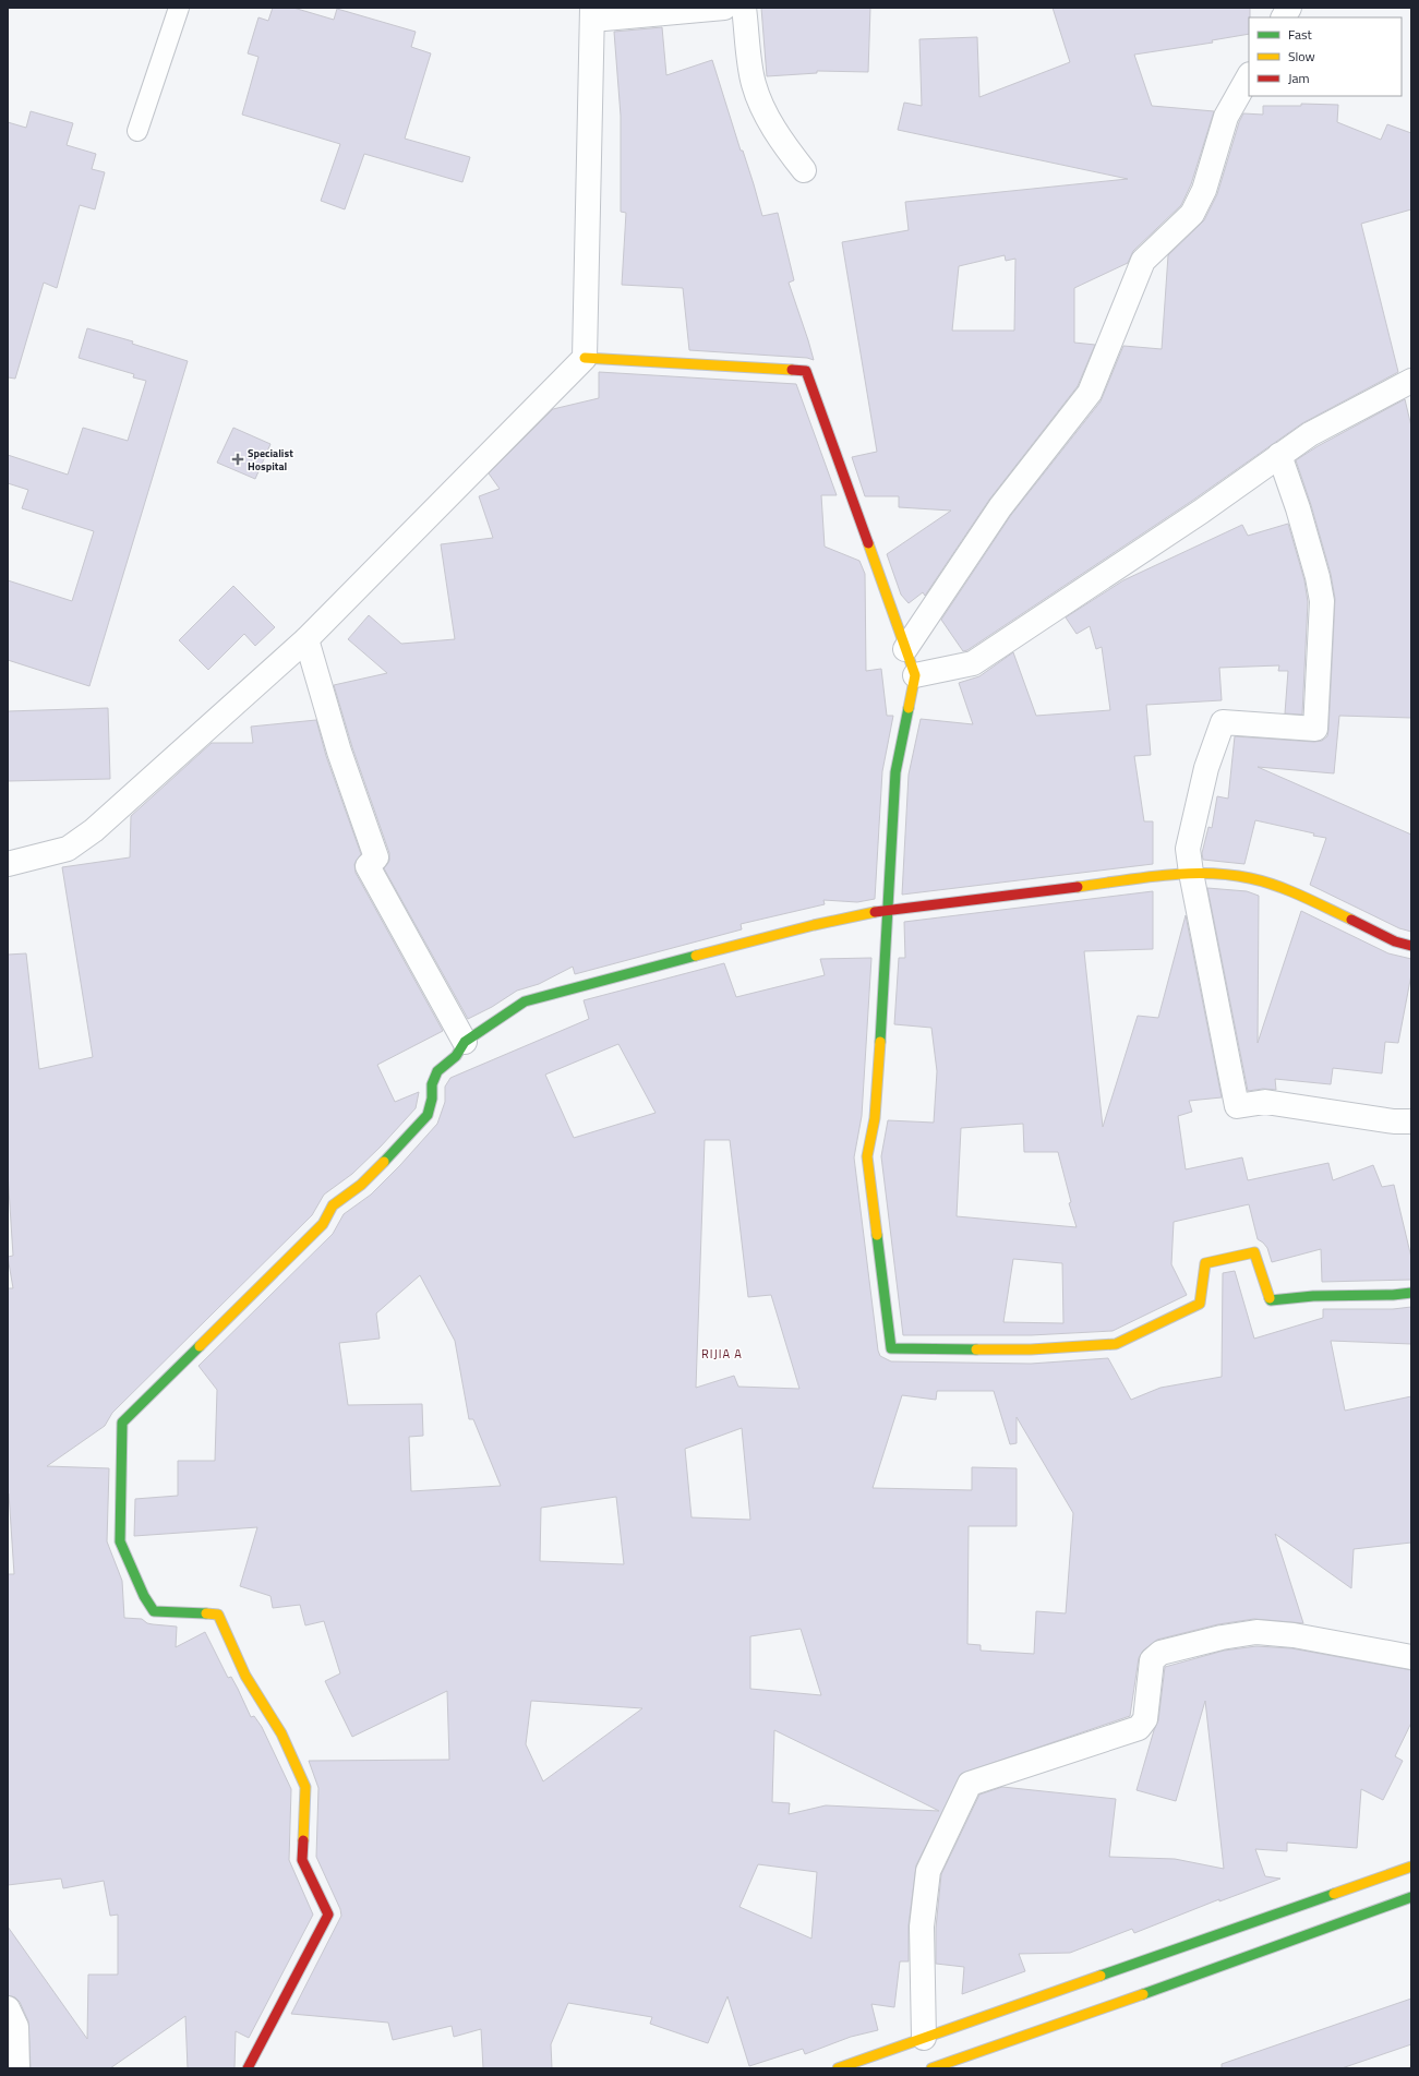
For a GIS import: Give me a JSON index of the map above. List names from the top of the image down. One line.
{"districts":["RIJIA A"],"places":{"health":["Specialist Hospital"]},"legend":["Fast","Slow","Jam"]}
